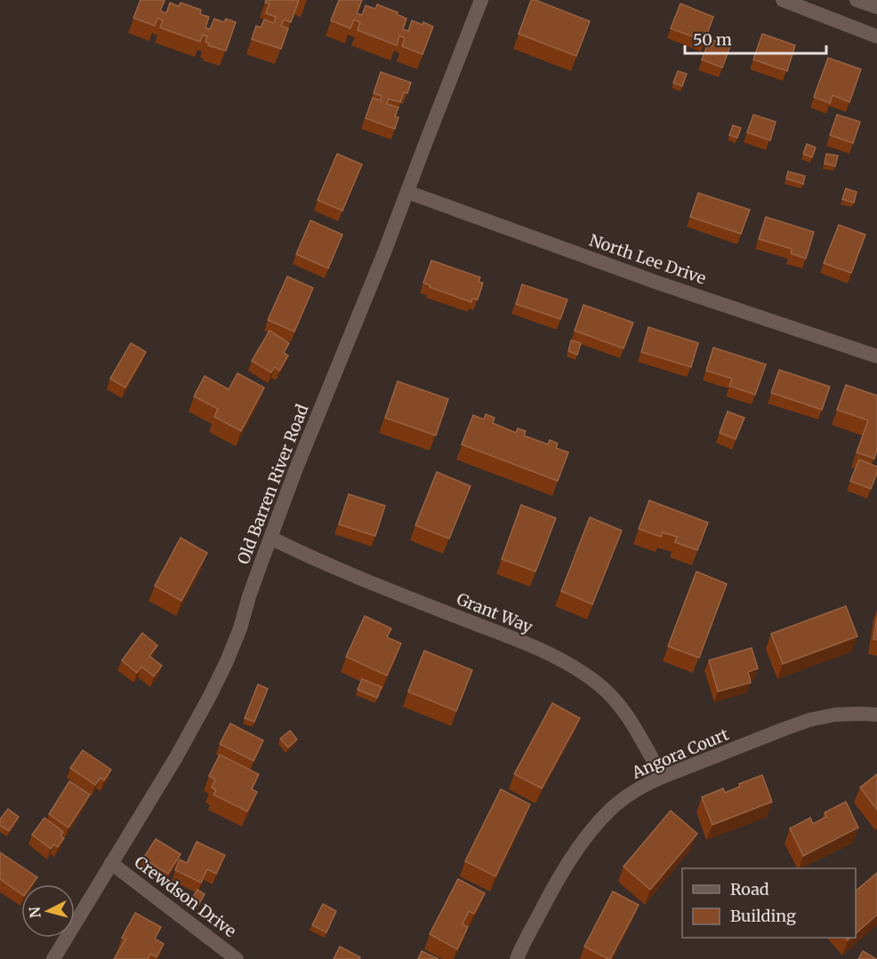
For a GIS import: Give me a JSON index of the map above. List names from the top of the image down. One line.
{"streets":{"street":["North Lee Drive","Old Barren River Road","Grant Way","Angora Court","Crewdson Drive"]},"crossings":[["North Lee Drive","Old Barren River Road"],["Old Barren River Road","Grant Way"],["Old Barren River Road","Crewdson Drive"],["Grant Way","Angora Court"]],"legend":["Road","Building"],"scale_bar":"50 m","north":"left"}
